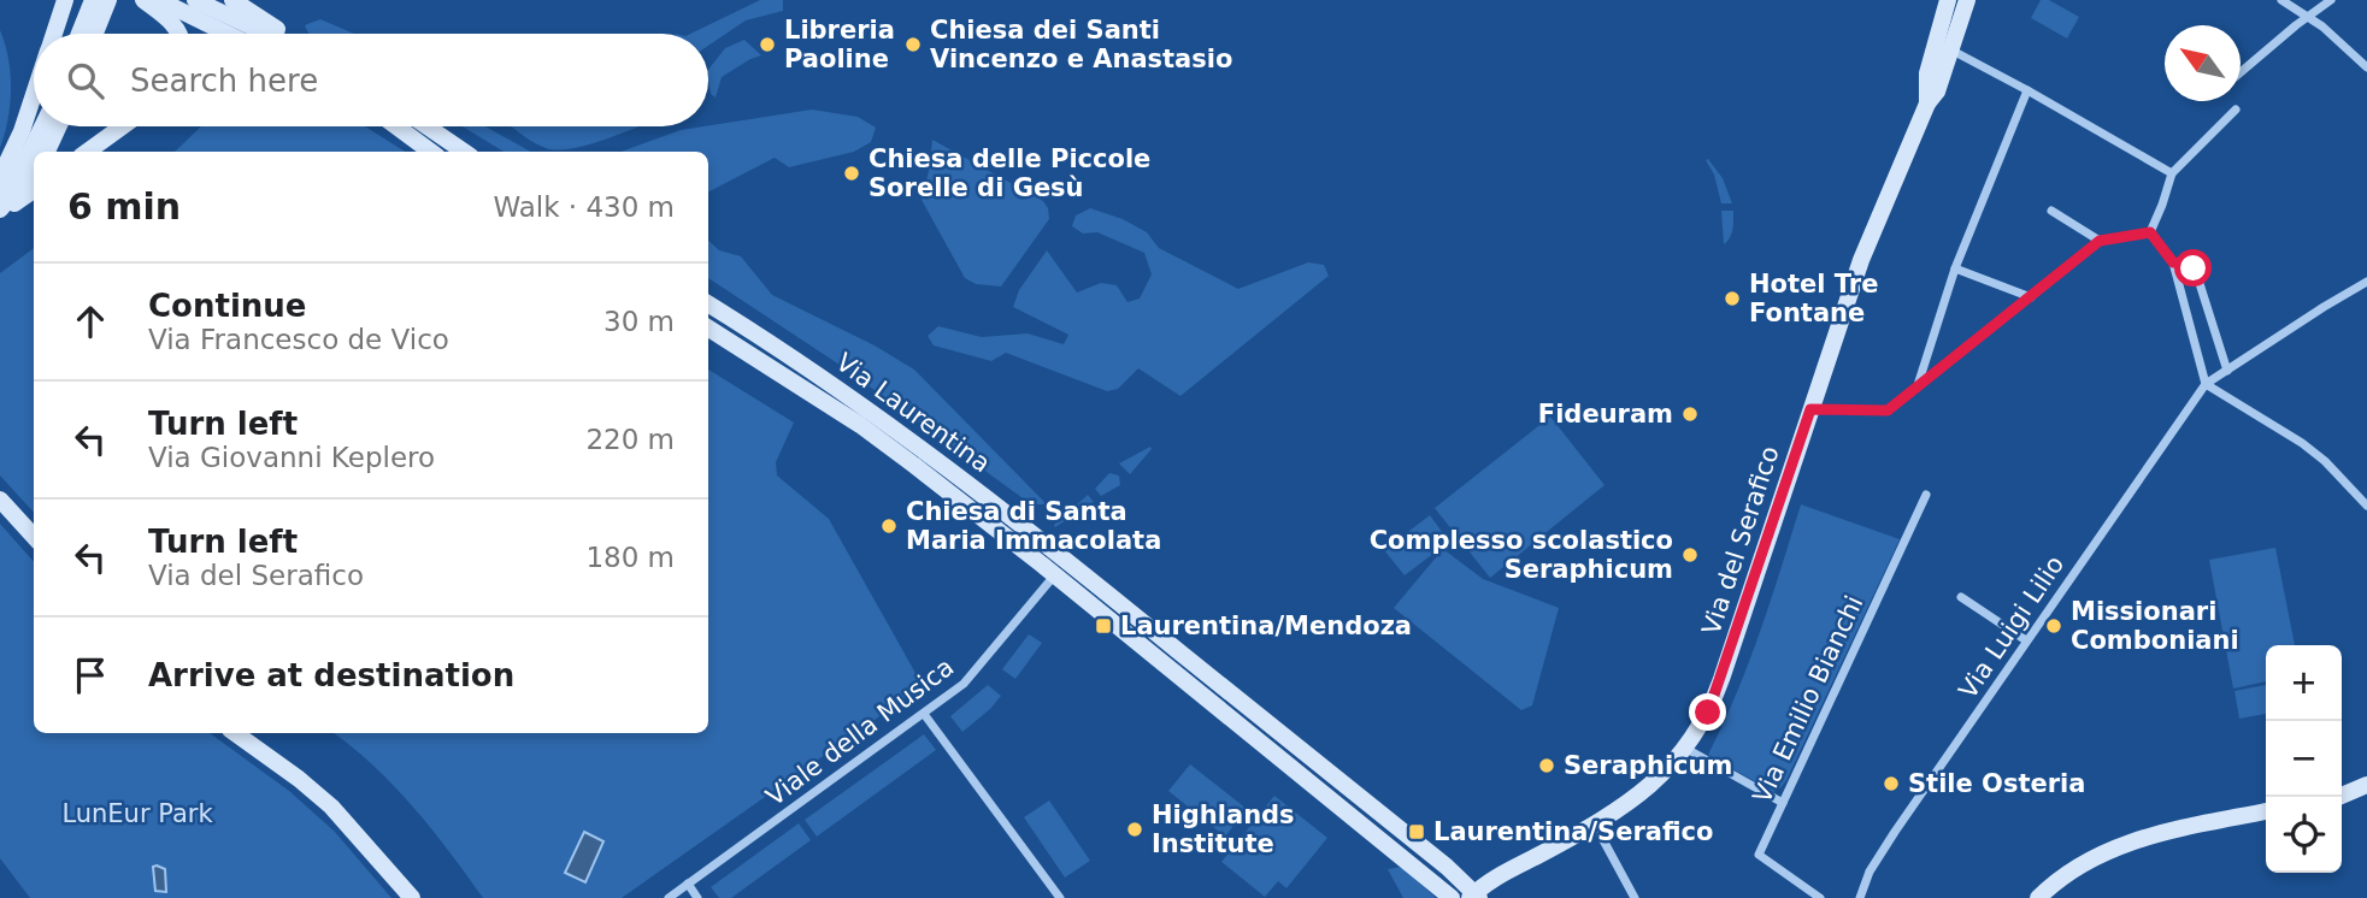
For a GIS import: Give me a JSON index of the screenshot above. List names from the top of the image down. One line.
{"streets":{"main road":["Via Laurentina","Via del Serafico"],"street":["Via Luigi Lilio","Via Emilio Bianchi","Viale della Musica"]},"crossings":[["Via Laurentina","Via del Serafico"],["Via Laurentina","Viale della Musica"]],"parks":["LunEur Park"],"places":{"other":["Libreria Paoline","Chiesa dei Santi Vincenzo e Anastasio","Chiesa delle Piccole Sorelle di Gesù","Hotel Tre Fontane","Fideuram","Chiesa di Santa Maria Immacolata","Complesso scolastico Seraphicum","Missionari Comboniani","Seraphicum","Stile Osteria","Highlands Institute"],"transit":["Laurentina/Mendoza","Laurentina/Serafico"]},"north":"top left","page":{"search":"Search here","heading":["6 min","Walk · 430 m"],"list":[["Continue","Via Francesco de Vico","30 m"],["Turn left","Via Giovanni Keplero","220 m"],["Turn left","Via del Serafico","180 m"],"Arrive at destination"],"map_buttons":["+","−"]}}
